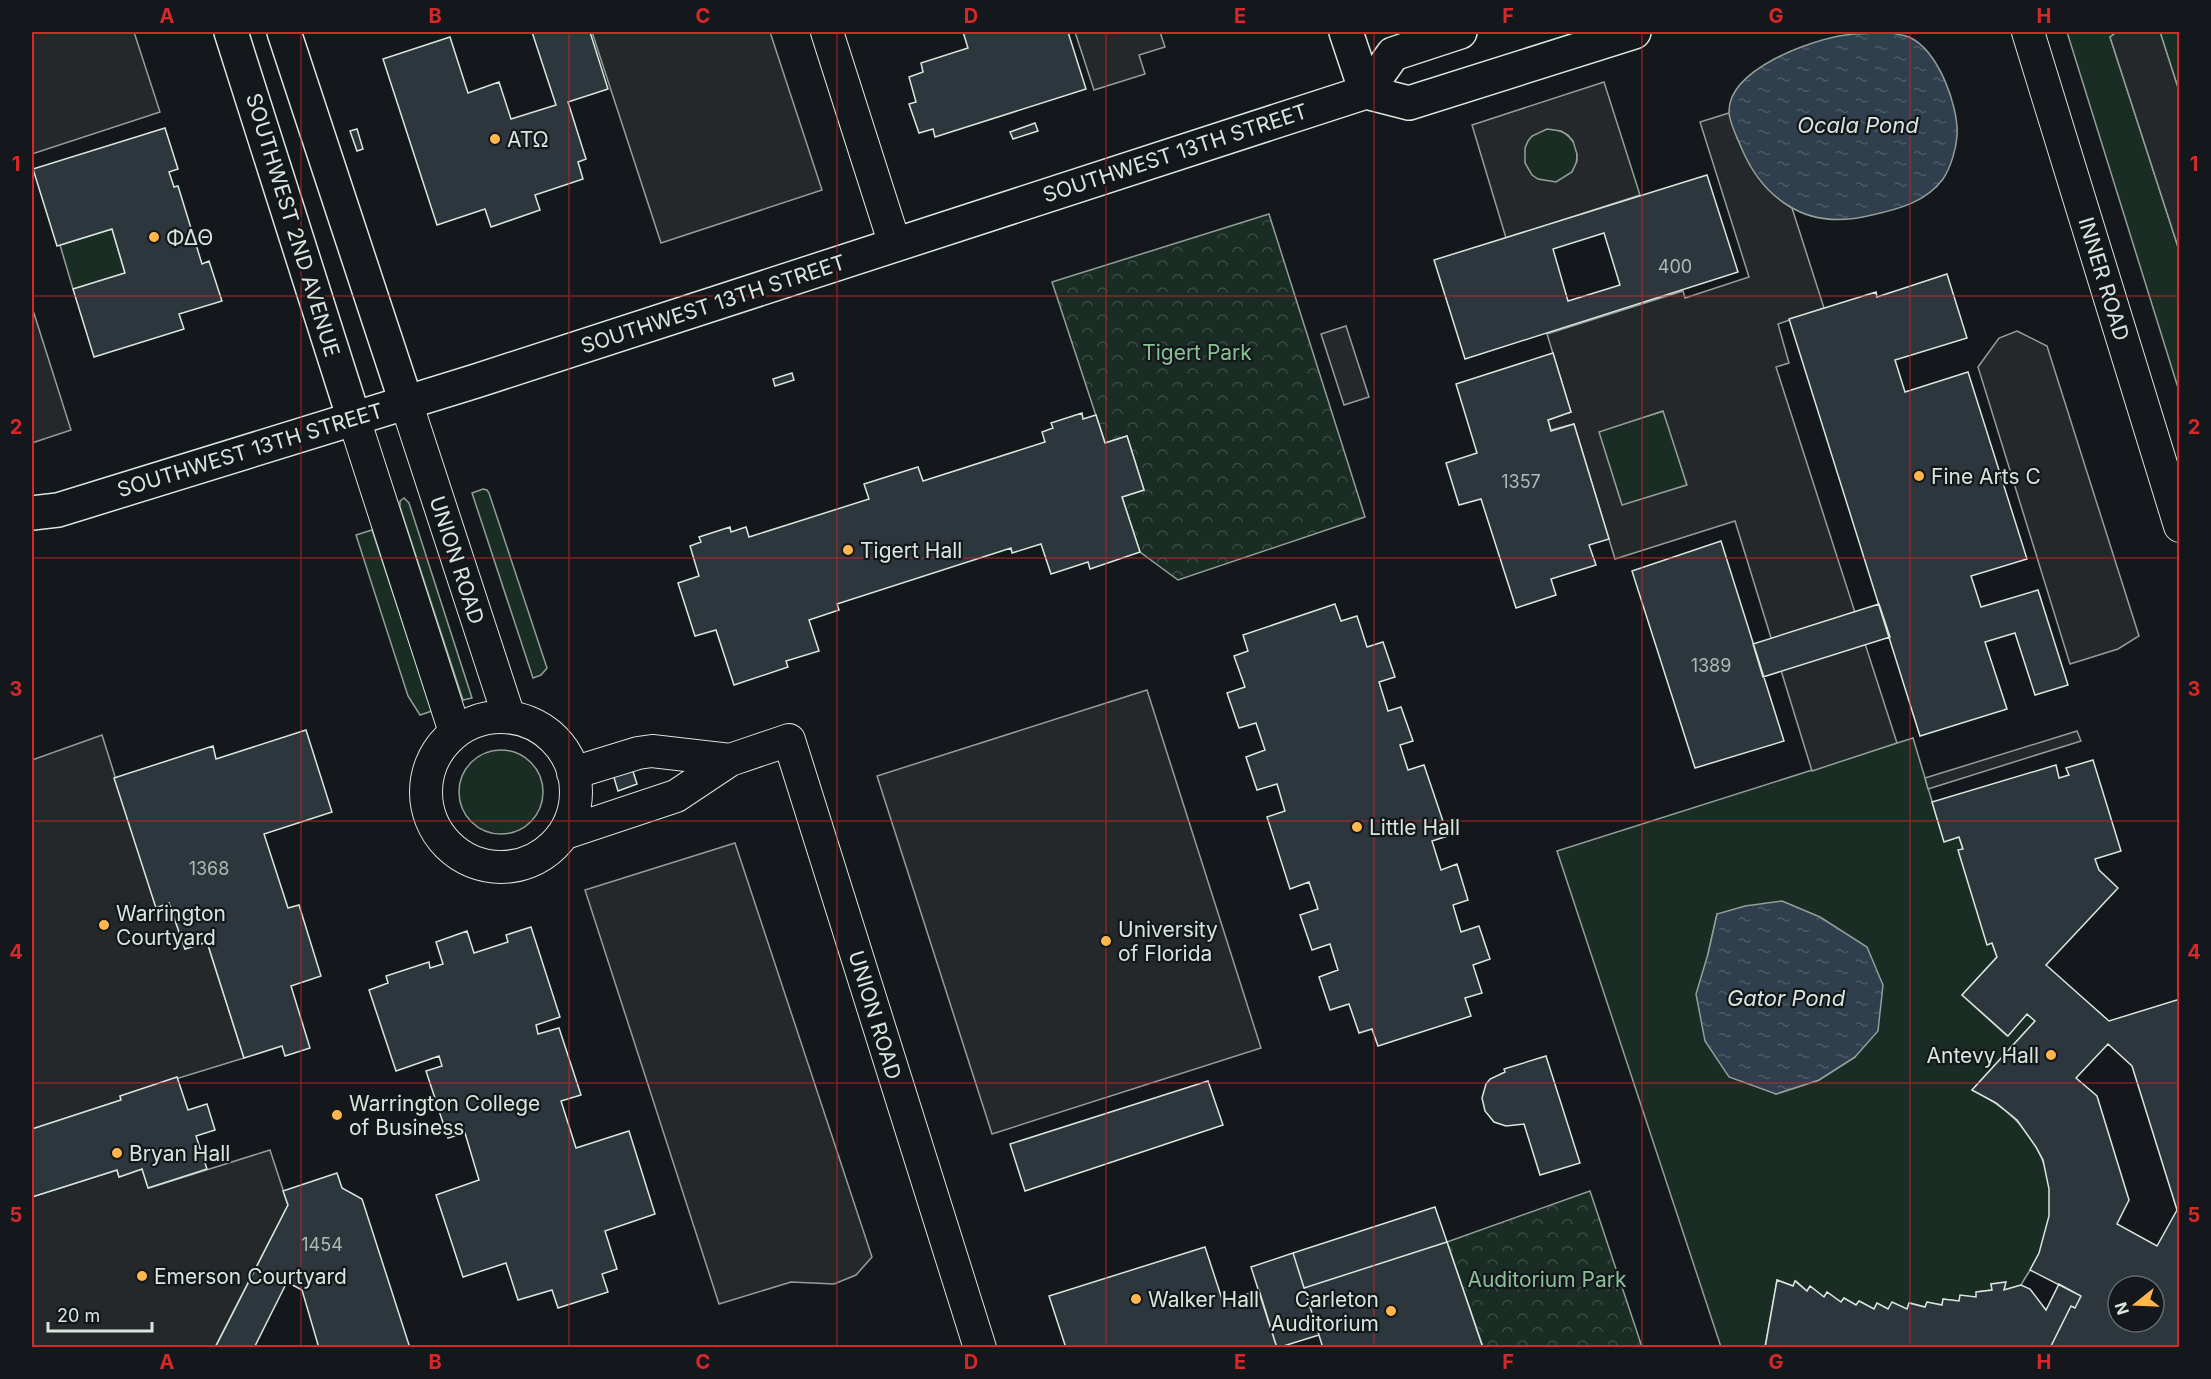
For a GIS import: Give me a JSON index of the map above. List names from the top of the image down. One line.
{"streets":{"main road":["SOUTHWEST 13TH STREET","SOUTHWEST 2ND AVENUE"],"street":["INNER ROAD","UNION ROAD"]},"crossings":[["SOUTHWEST 13TH STREET","SOUTHWEST 2ND AVENUE"],["SOUTHWEST 13TH STREET","UNION ROAD"]],"water":["Ocala Pond","Gator Pond"],"parks":["Tigert Park","Auditorium Park"],"places":["ΑΤΩ","ΦΔΘ","Fine Arts C","Tigert Hall","Little Hall","Warrington Courtyard","University of Florida","Antevy Hall","Warrington College of Business","Bryan Hall","Emerson Courtyard","Walker Hall","Carleton Auditorium"],"house_numbers":["400","1357","1389","1368","1454"],"scale_bar":"20 m","north":"left","grid":{"columns":["A","B","C","D","E","F","G","H"],"rows":["1","2","3","4","5"]}}
